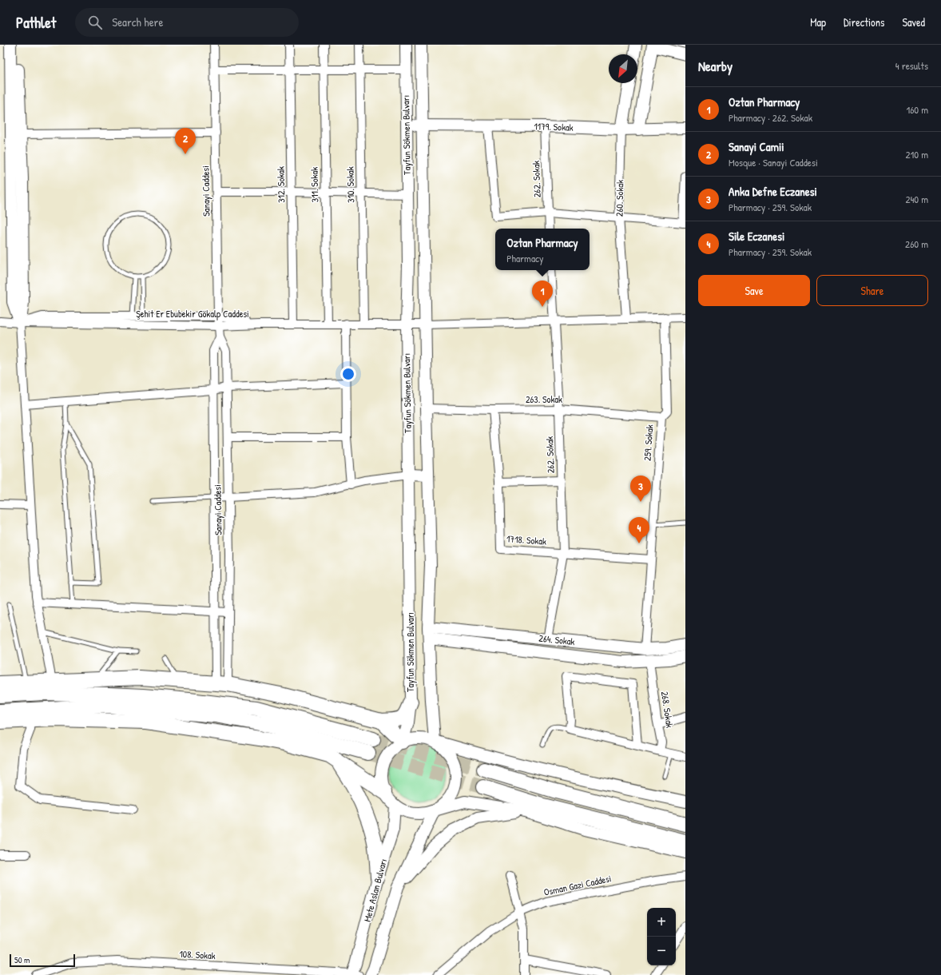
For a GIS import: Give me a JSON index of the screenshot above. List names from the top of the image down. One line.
{"streets":{"main road":["1179. Sokak","Tayfun Sökmen Bulvarı","260. Sokak","264. Sokak","Mete Aslan Bulvarı"],"street":["262. Sokak","312. Sokak","311. Sokak","310. Sokak","Sanayi Caddesi","Şehit Er Ebubekir Gökalp Caddesi","263. Sokak","259. Sokak","1718. Sokak","268. Sokak","Osman Gazi Caddesi","108. Sokak"]},"crossings":[["1179. Sokak","Tayfun Sökmen Bulvarı"],["1179. Sokak","262. Sokak"],["1179. Sokak","260. Sokak"],["Tayfun Sökmen Bulvarı","263. Sokak"],["Tayfun Sökmen Bulvarı","264. Sokak"],["Tayfun Sökmen Bulvarı","Mete Aslan Bulvarı"],["262. Sokak","263. Sokak"],["262. Sokak","1718. Sokak"],["262. Sokak","264. Sokak"],["Sanayi Caddesi","Şehit Er Ebubekir Gökalp Caddesi"],["263. Sokak","259. Sokak"],["263. Sokak","1718. Sokak"],["259. Sokak","1718. Sokak"],["259. Sokak","264. Sokak"],["264. Sokak","268. Sokak"],["Mete Aslan Bulvarı","108. Sokak"]],"scale_bar":"50 m","north":"bottom left","page":{"header":"Pathlet","search":"Search here","nav":["Map","Directions","Saved"],"heading":["Nearby","4 results"],"list":[{"mark":"1","name":"Oztan Pharmacy","note":"Pharmacy · 262. Sokak","value":"160 m"},{"mark":"2","name":"Sanayi Camii","note":"Mosque · Sanayi Caddesi","value":"210 m"},{"mark":"3","name":"Anka Defne Eczanesi","note":"Pharmacy · 259. Sokak","value":"240 m"},{"mark":"4","name":"Sile Eczanesi","note":"Pharmacy · 259. Sokak","value":"260 m"}],"pins":["2","1","3","4"],"popup":["Oztan Pharmacy","Pharmacy"],"buttons":["Save","Share"],"map_buttons":["+","−"],"scale":"50 m"}}
